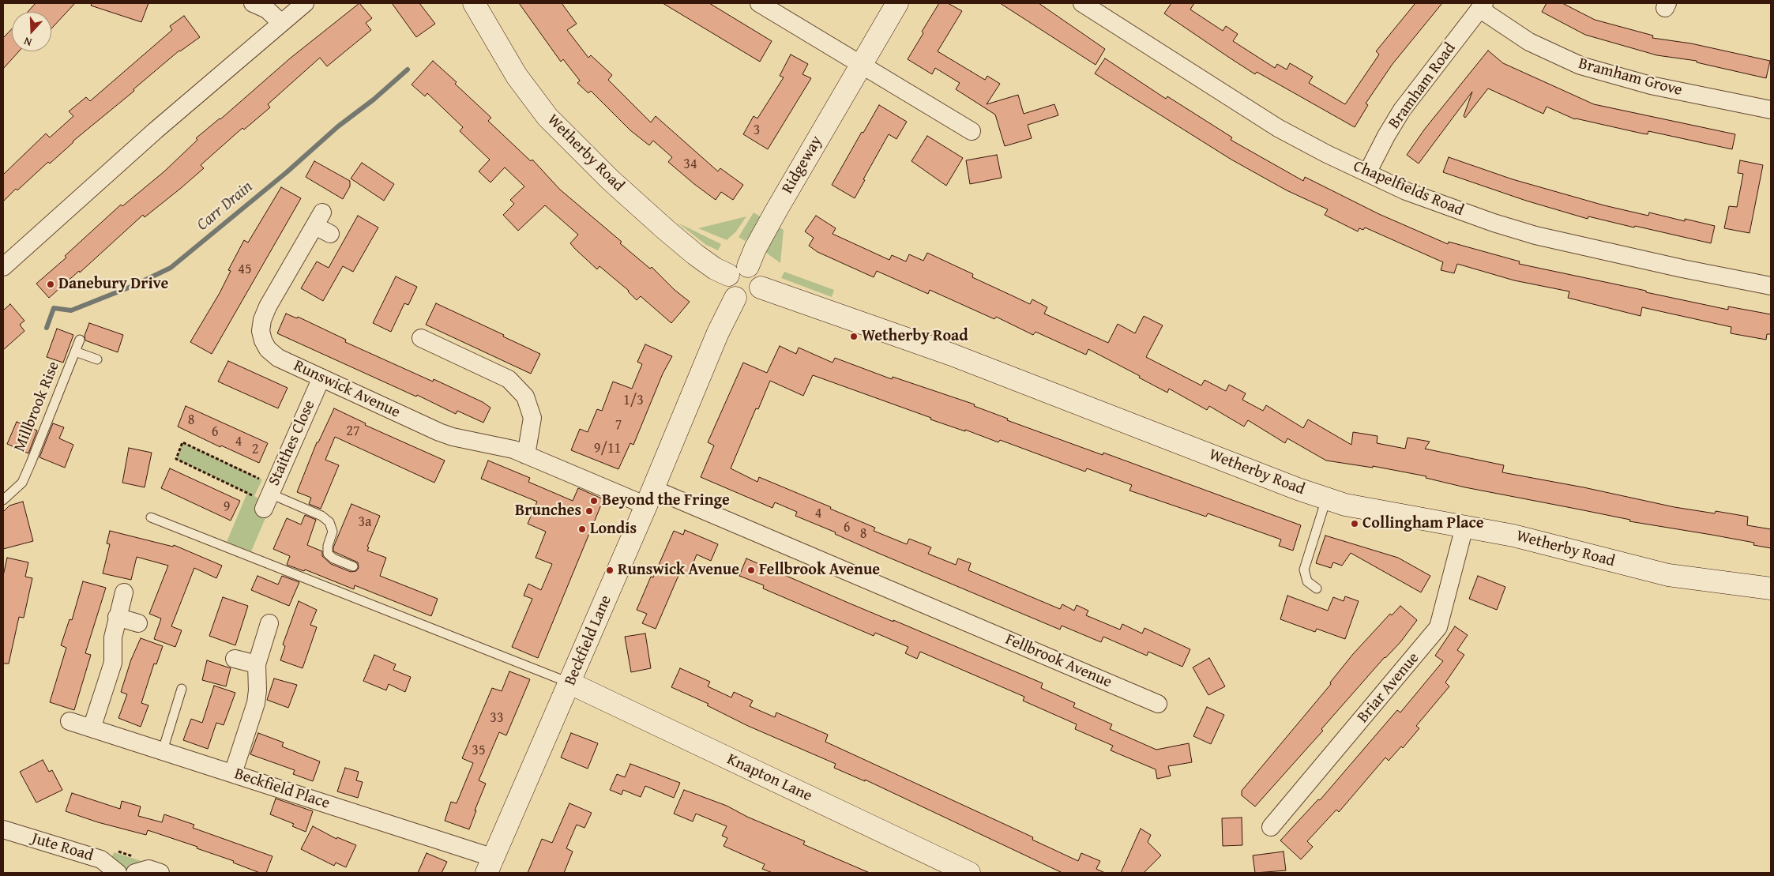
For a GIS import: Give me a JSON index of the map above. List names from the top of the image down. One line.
{"streets":{"main road":["Wetherby Road","Ridgeway","Beckfield Lane","Knapton Lane"],"street":["Bramham Grove","Bramham Road","Chapelfields Road","Runswick Avenue","Staithes Close","Fellbrook Avenue","Briar Avenue","Beckfield Place","Jute Road"],"lane":["Millbrook Rise"]},"crossings":[["Bramham Grove","Bramham Road"],["Bramham Road","Chapelfields Road"],["Wetherby Road","Ridgeway"],["Wetherby Road","Beckfield Lane"],["Wetherby Road","Briar Avenue"],["Ridgeway","Beckfield Lane"],["Runswick Avenue","Staithes Close"],["Runswick Avenue","Beckfield Lane"],["Runswick Avenue","Fellbrook Avenue"],["Beckfield Lane","Fellbrook Avenue"],["Beckfield Lane","Knapton Lane"],["Beckfield Lane","Beckfield Place"]],"water":["Carr Drain"],"places":["Danebury Drive","Wetherby Road","Beyond the Fringe","Brunches","Collingham Place","Londis","Runswick Avenue","Fellbrook Avenue"],"house_numbers":["3","34","45","1/3","8","7","27","6","4","9/11","2","9","4","3a","6","8","33","35"],"north":"bottom"}
